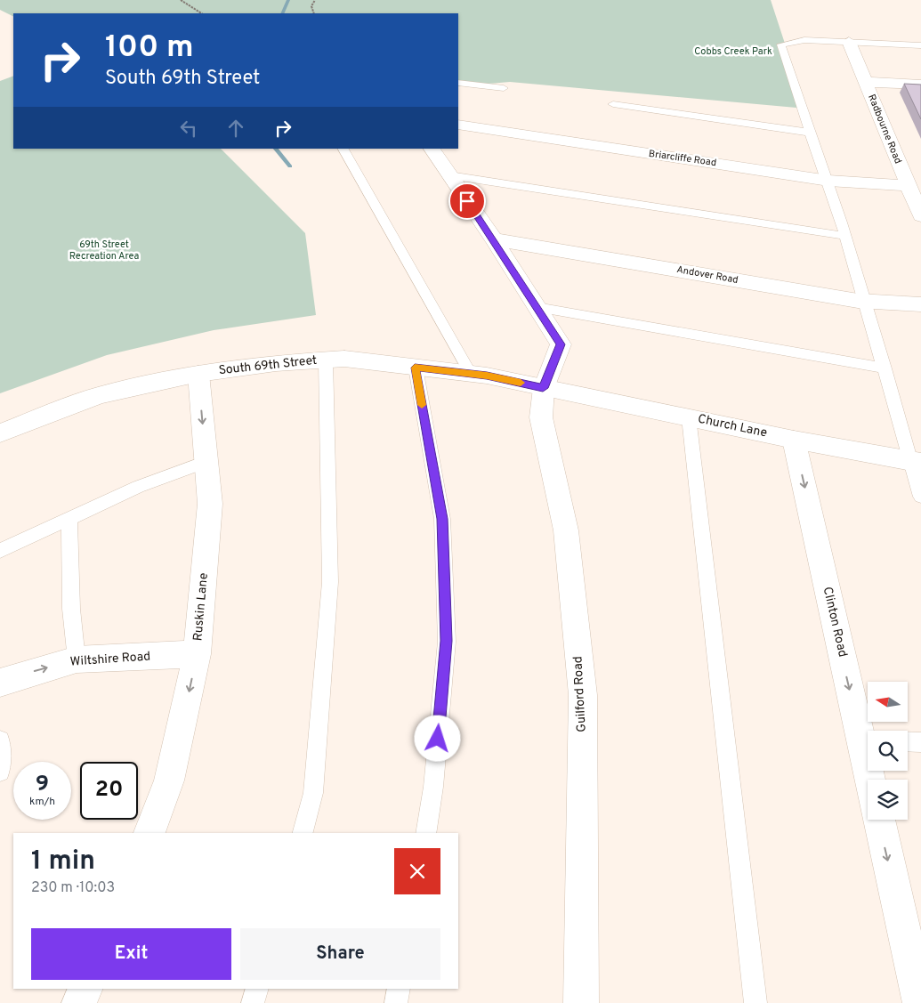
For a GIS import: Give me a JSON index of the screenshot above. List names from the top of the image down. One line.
{"streets":{"street":["Radbourne Road","Briarcliffe Road","Andover Road","South 69th Street","Church Lane","Ruskin Lane","Clinton Road","Wiltshire Road","Guilford Road"]},"crossings":[["Radbourne Road","Briarcliffe Road"],["South 69th Street","Church Lane"],["South 69th Street","Ruskin Lane"],["South 69th Street","Guilford Road"],["Church Lane","Clinton Road"],["Church Lane","Guilford Road"],["Ruskin Lane","Wiltshire Road"]],"one_way":["Ruskin Lane","Clinton Road","Wiltshire Road"],"parks":["Cobbs Creek Park","69th Street Recreation Area"],"north":"left","page":{"turn":["100 m","South 69th Street"],"speed":"9 km/h","limit":"20","heading":["1 min","230 m · 10:03"],"buttons":["Exit","Share"]}}
